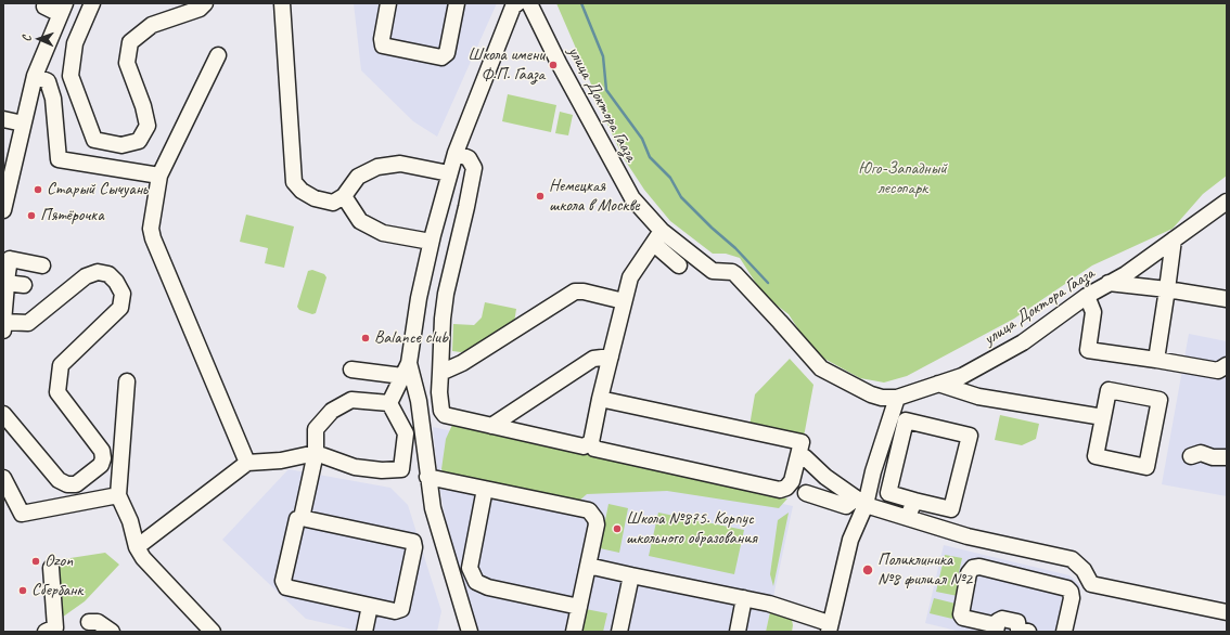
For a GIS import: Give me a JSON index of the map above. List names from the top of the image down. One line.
{"streets":{"street":["улица Доктора Гааза"]},"parks":["Юго-Западный лесопарк"],"places":["Школа имени Ф.П. Гааза","Старый Сычуань","Немецкая школа в Москве","Пятёрочка","Balance club","Школа №875. Корпус школьного образования","Ozon","Поликлиника №8 филиал №2","Сбербанк"],"north":"left"}
